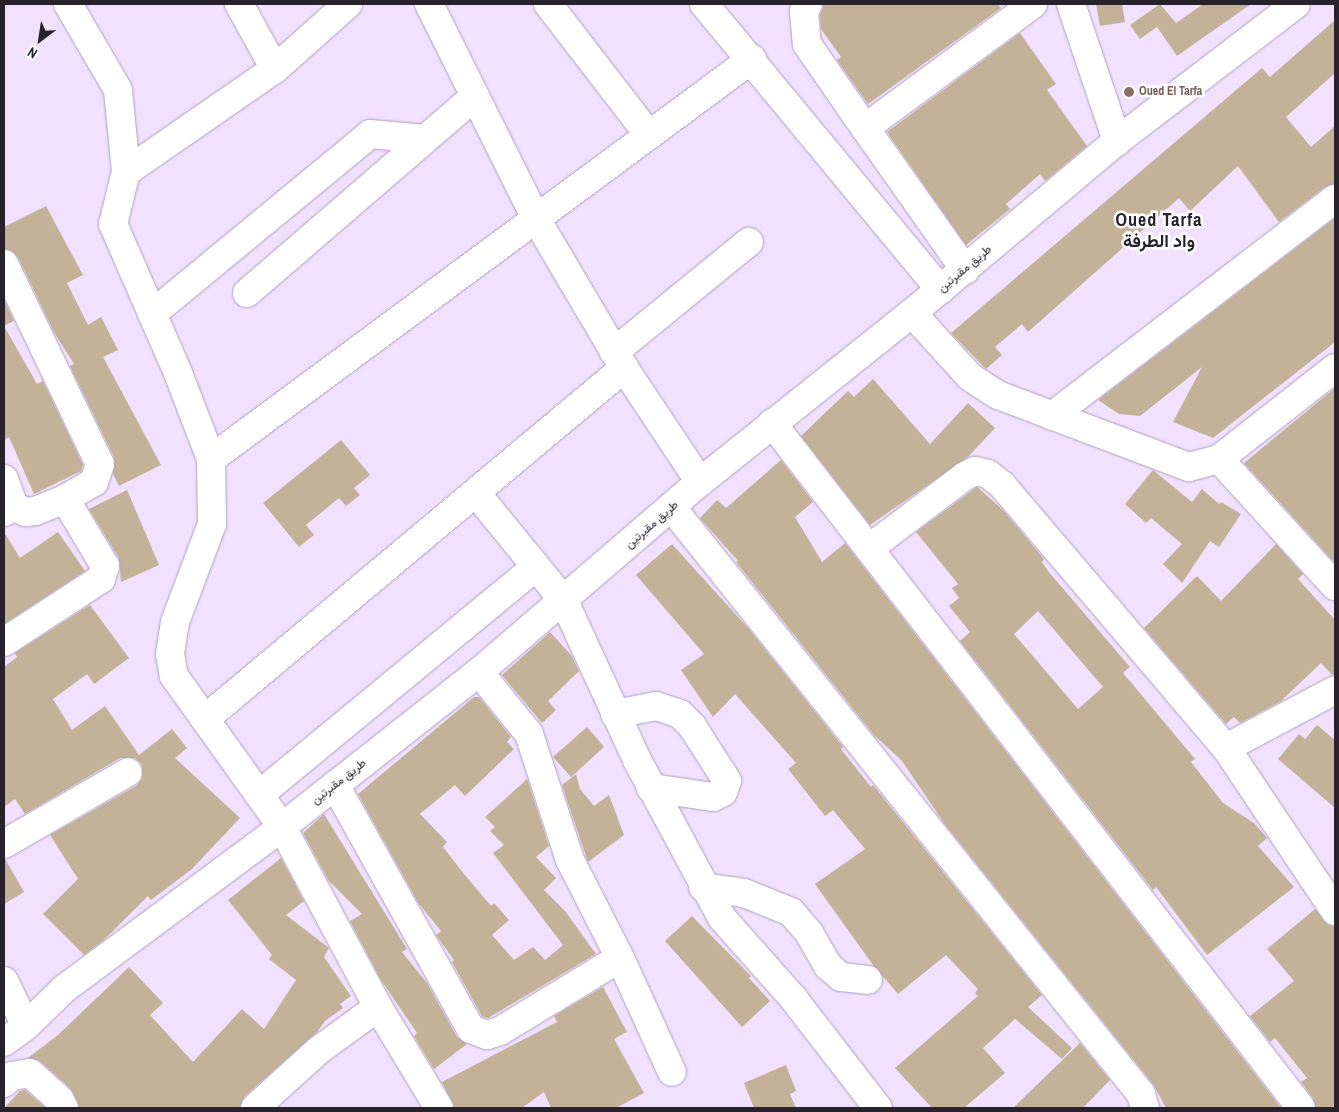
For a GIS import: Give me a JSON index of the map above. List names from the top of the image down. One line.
{"streets":{"street":["طريق مقبرتين"]},"districts":["Oued Tarfa واد الطرفة"],"places":["Oued El Tarfa"],"north":"bottom left"}
